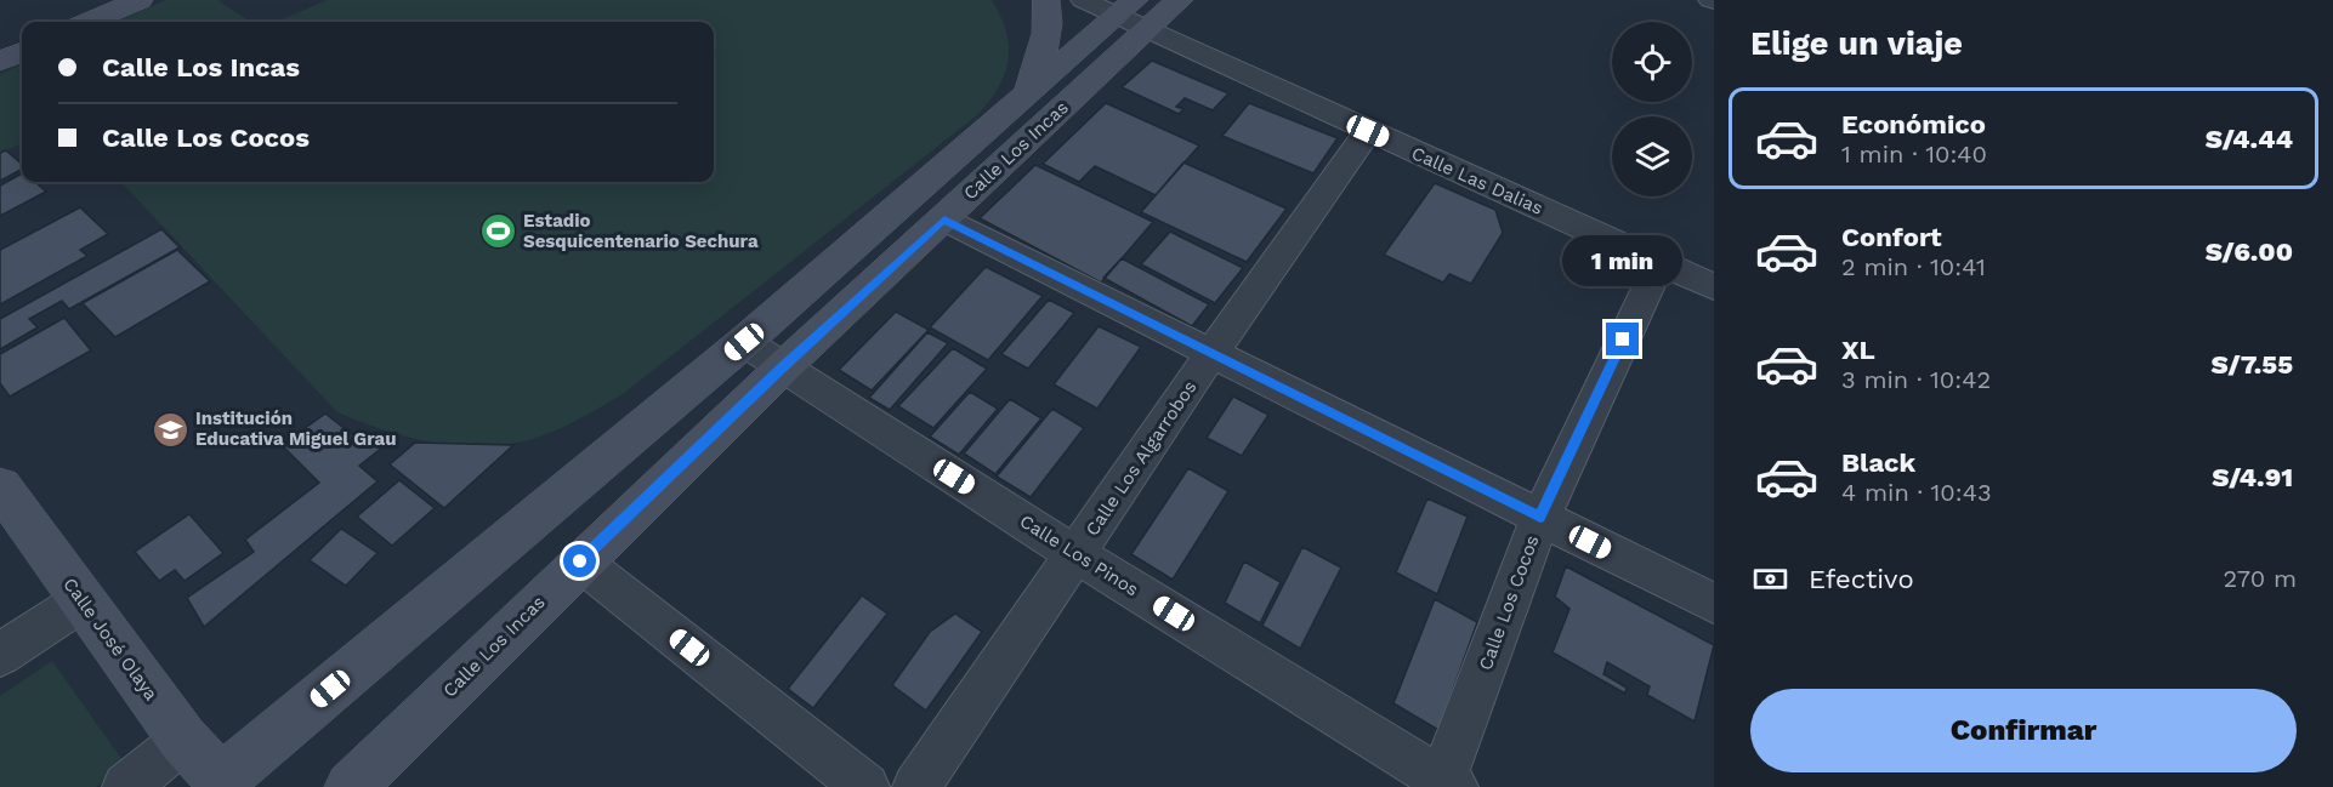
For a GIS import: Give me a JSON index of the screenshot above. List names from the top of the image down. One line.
{"streets":{"street":["Calle Los Incas","Calle Las Dalias","Calle Los Algarrobos","Calle Los Pinos","Calle Los Cocos","Calle José Olaya"]},"crossings":[["Calle Los Incas","Calle Las Dalias"],["Calle Los Incas","Calle Los Pinos"],["Calle Las Dalias","Calle Los Algarrobos"],["Calle Las Dalias","Calle Los Cocos"],["Calle Los Algarrobos","Calle Los Pinos"],["Calle Los Pinos","Calle Los Cocos"]],"places":{"sports":["Estadio Sesquicentenario Sechura"],"school or university":["Institución Educativa Miguel Grau"]},"page":{"heading":"Elige un viaje","banner":["Calle Los Incas","Calle Los Cocos"],"list":[{"name":"Económico","note":"1 min · 10:40","value":"S/4.44"},{"name":"Confort","note":"2 min · 10:41","value":"S/6.00"},{"name":"XL","note":"3 min · 10:42","value":"S/7.55"},{"name":"Black","note":"4 min · 10:43","value":"S/4.91"}],"bubble":"1 min","pay":["Efectivo","270 m"],"buttons":"Confirmar"}}
